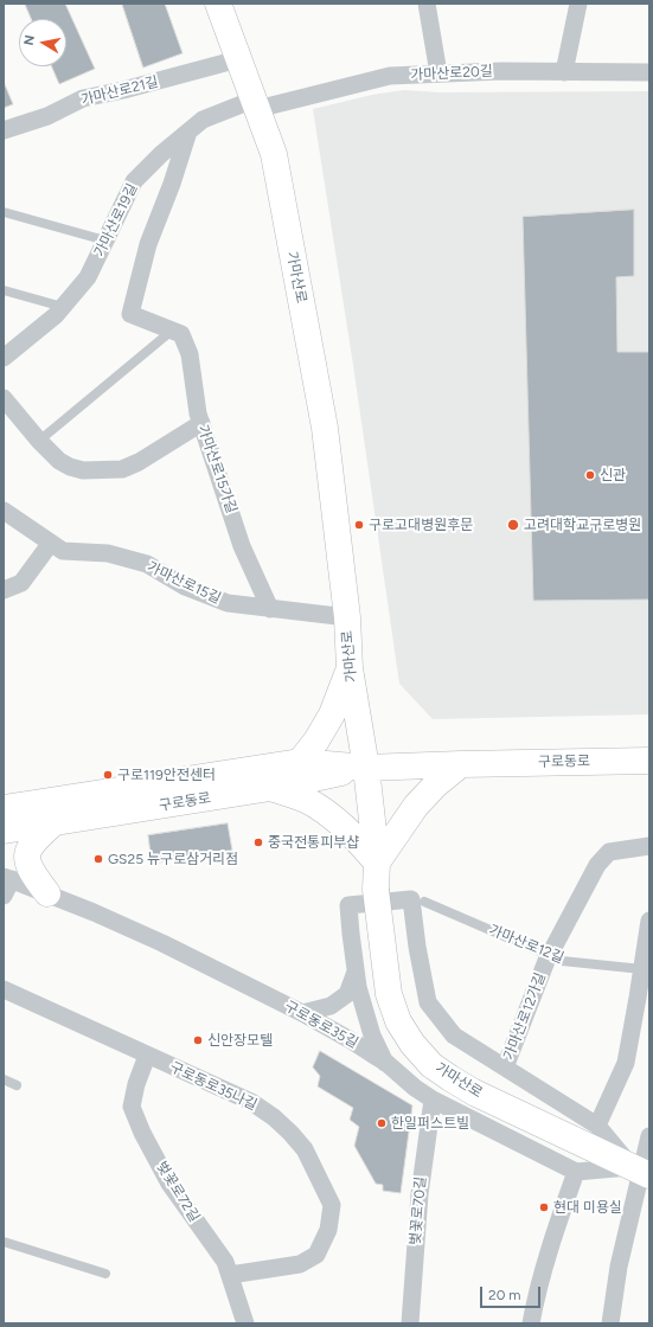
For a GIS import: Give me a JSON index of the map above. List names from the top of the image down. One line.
{"streets":{"main road":["가마산로","구로동로"],"street":["가마산로20길","가마산로21길","가마산로19길","가마산로15가길","가마산로15길","가마산로12가길","구로동로35길","구로동로35나길","벚꽃로72길","벚꽃로70길"],"lane":["가마산로12길"]},"crossings":[["가마산로20길","가마산로19길"],["가마산로20길","가마산로"],["가마산로21길","가마산로"],["가마산로19길","가마산로"],["가마산로19길","가마산로15가길"],["가마산로","가마산로15길"],["가마산로","구로동로"],["가마산로15가길","가마산로15길"],["가마산로12길","가마산로12가길"],["구로동로35길","벚꽃로70길"],["구로동로35나길","벚꽃로72길"]],"places":["신관","구로고대병원후문","고려대학교구로병원","구로119안전센터","중국전통피부샵","GS25 뉴구로삼거리점","신안장모텔","한일퍼스트빌","현대 미용실"],"scale_bar":"20 m","north":"left"}
